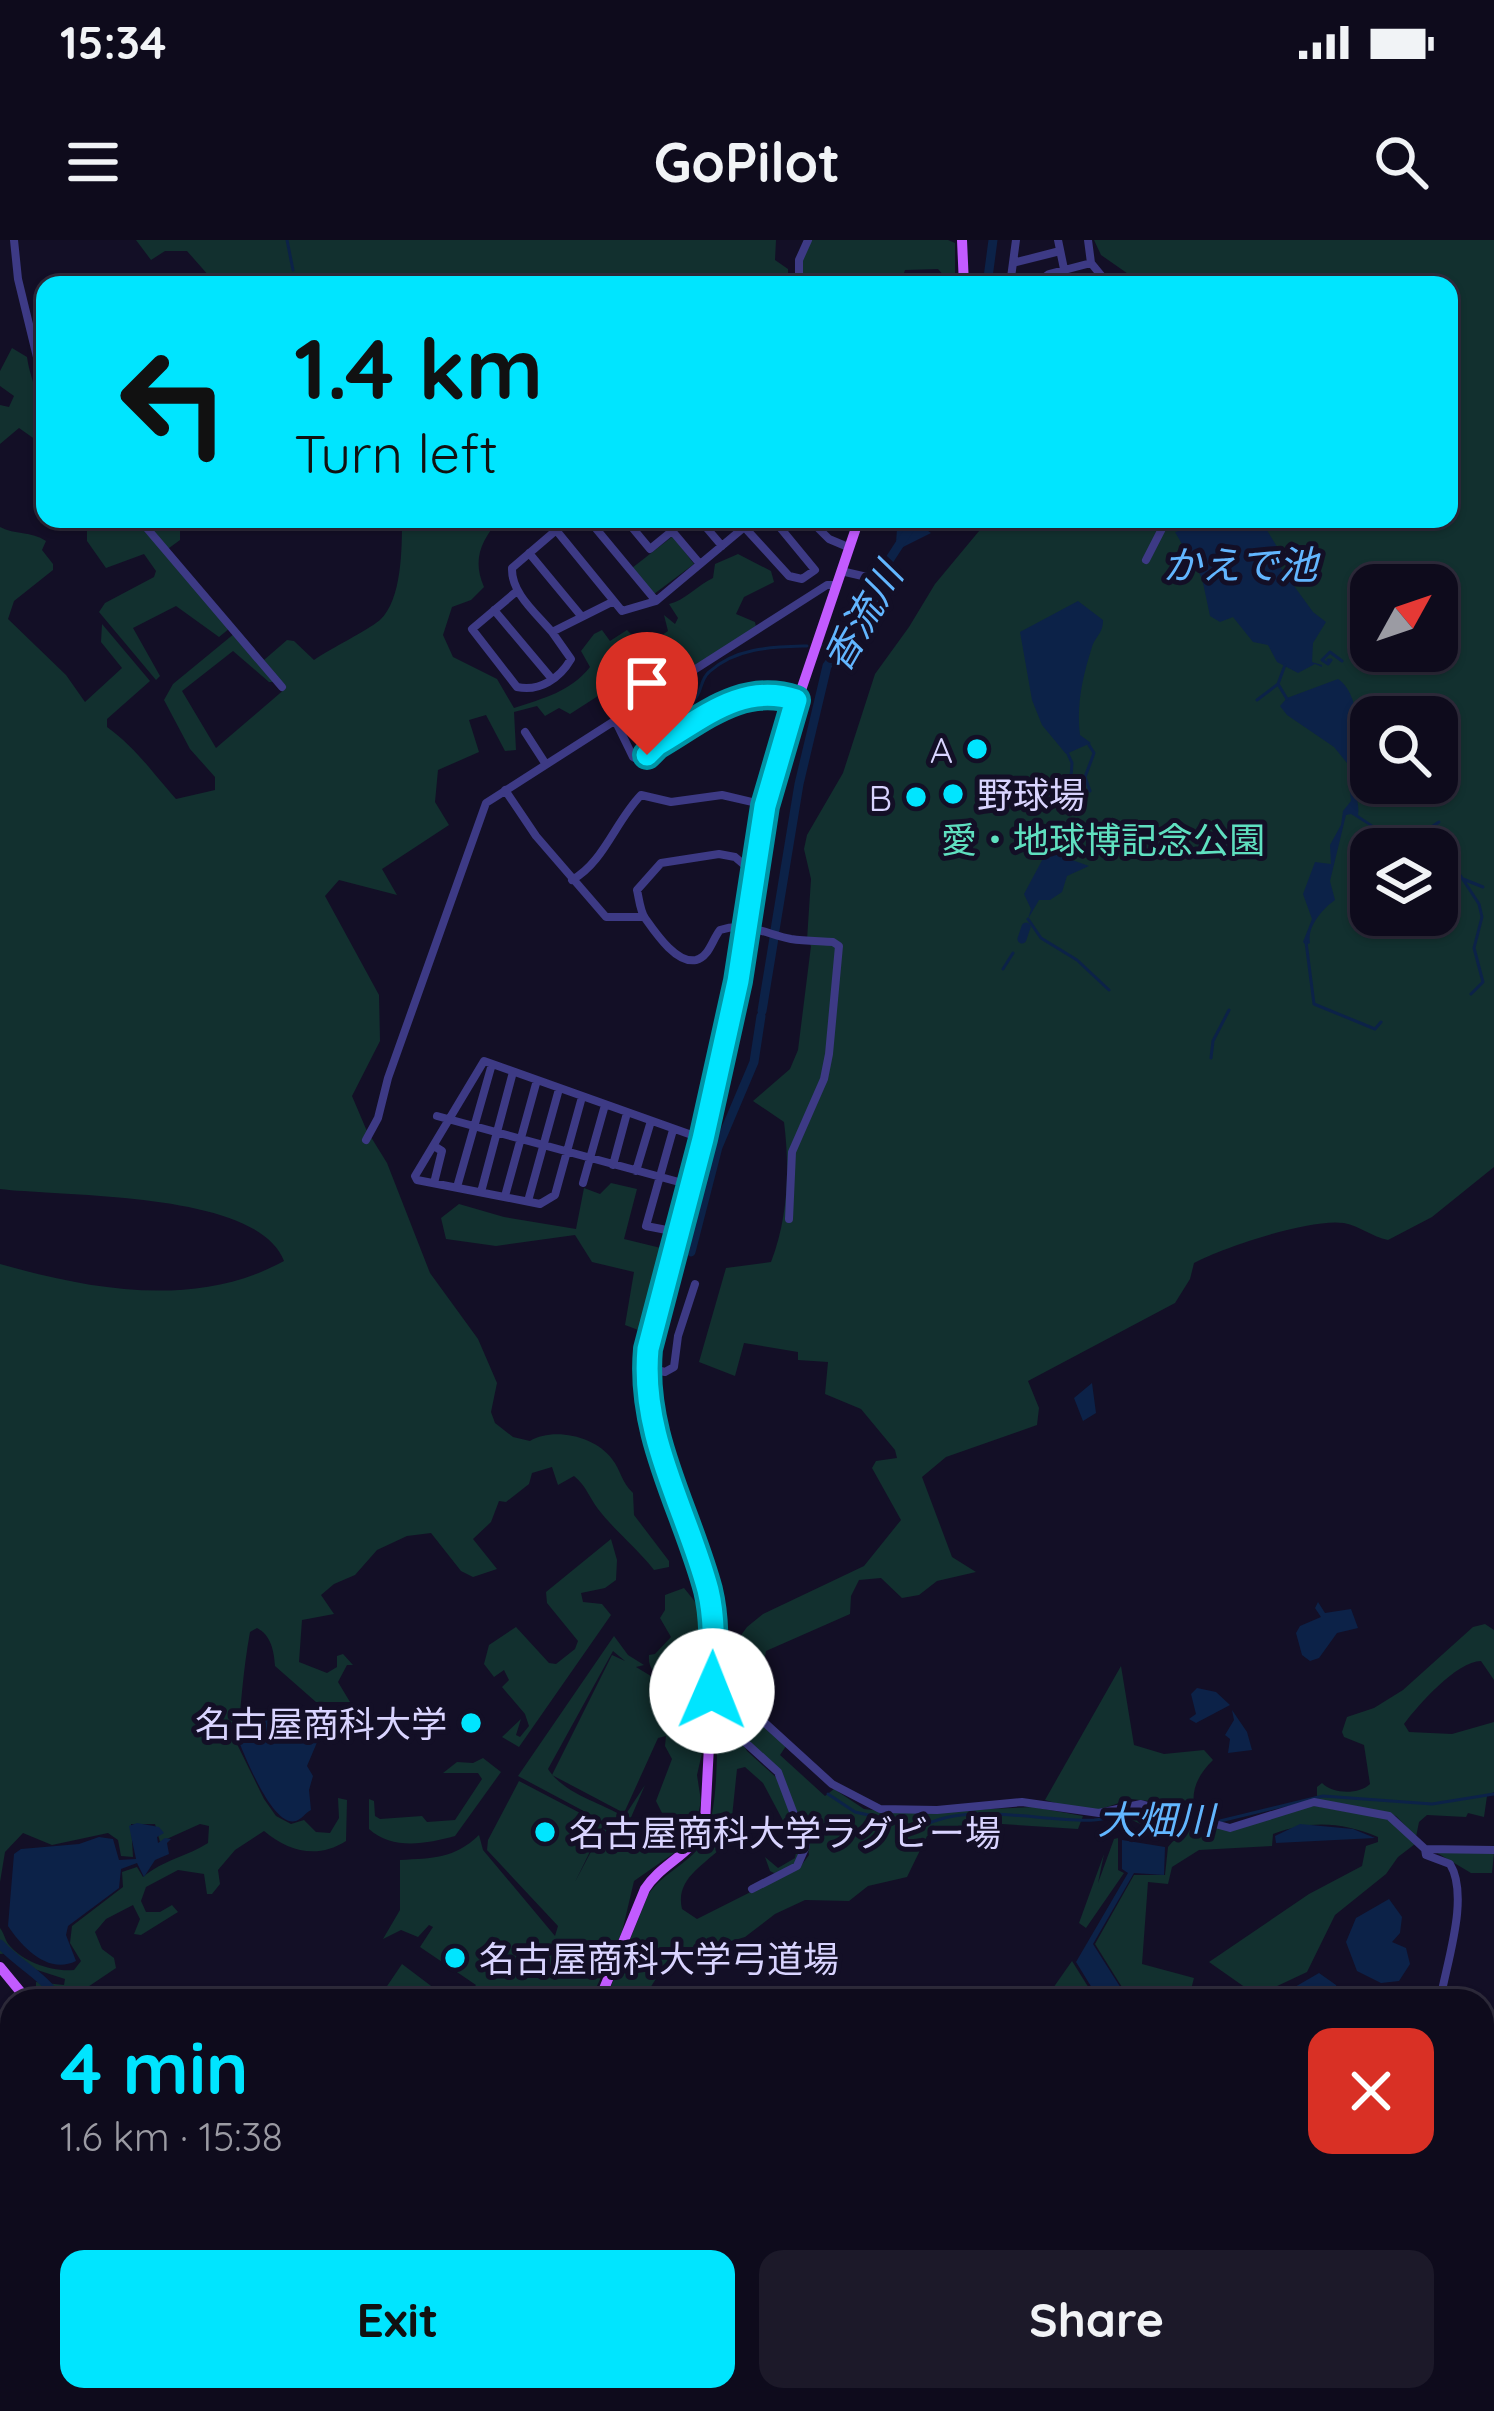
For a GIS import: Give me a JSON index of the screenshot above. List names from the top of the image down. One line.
{"water":["かえで池","香流川","大畑川"],"parks":["愛・地球博記念公園"],"places":["A","野球場","B","名古屋商科大学","名古屋商科大学ラグビー場","名古屋商科大学弓道場"],"north":"top right","page":{"status":"15:34","header":"GoPilot","turn":["1.4 km","Turn left"],"heading":["4 min","1.6 km · 15:38"],"buttons":["Exit","Share"]}}
